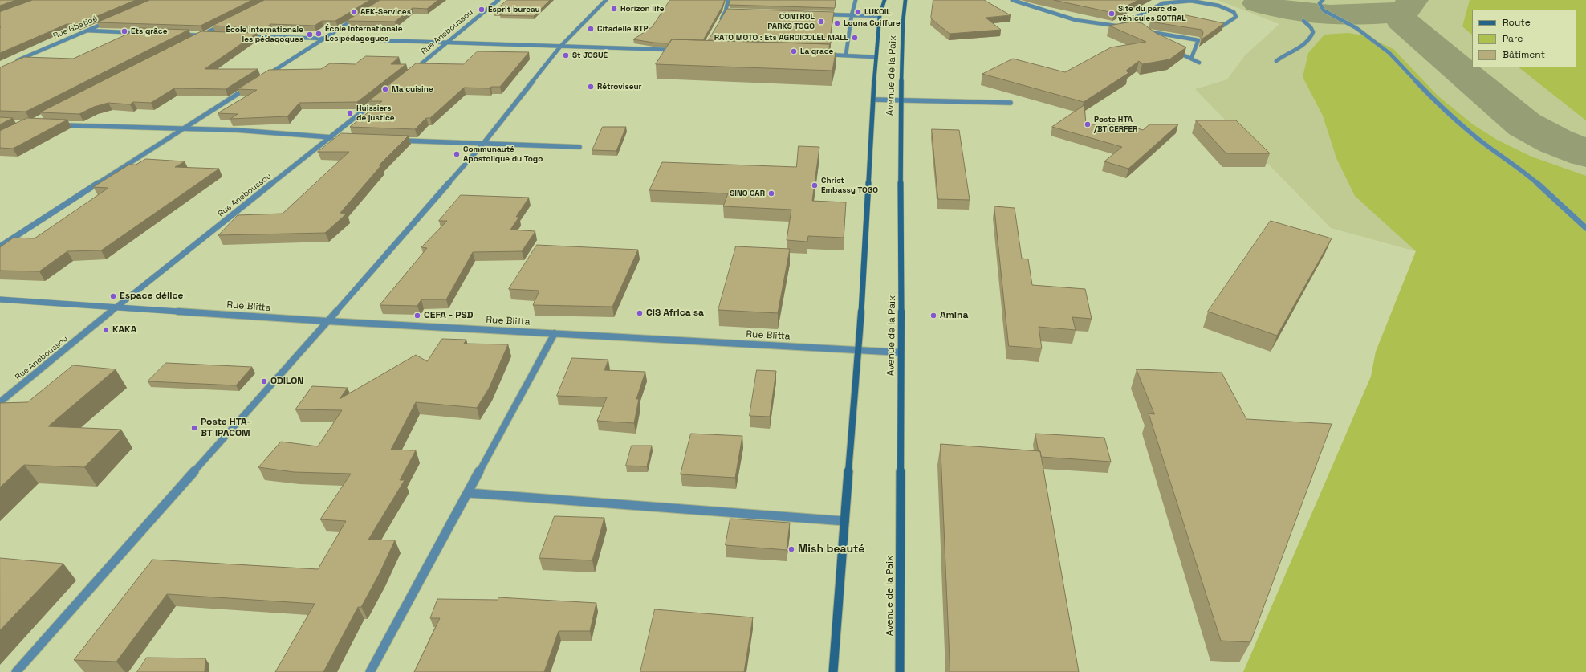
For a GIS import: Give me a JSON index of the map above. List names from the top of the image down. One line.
{"streets":{"main road":["Avenue de la Paix"],"street":["Rue Gbatioé","Rue Aneboussou","Rue Blitta"]},"crossings":[["Rue Aneboussou","Rue Blitta"],["Avenue de la Paix","Rue Blitta"]],"places":["Horizon life","Esprit bureau","AEK-Services","LUKOIL","Site du parc de véhicules SOTRAL","CONTROL PARKS TOGO","Louna Coiffure","Citadelle BTP","Ets grâce","École Internationale Les pédagogues","École internationale les pédagogues","RATO MOTO : Ets AGROICOLEL MALL","La grace","St JOSUÉ","Rétroviseur","Ma cuisine","Huissiers de justice","Poste HTA /BT CERFER","Communauté Apostolique du Togo","Christ Embassy TOGO","SINO CAR","Espace délice","CIS Africa sa","CEFA - PSD","Amina","KAKA","ODILON","Poste HTA- BT IPACOM","Mish beauté"],"legend":["Route","Parc","Bâtiment"]}
